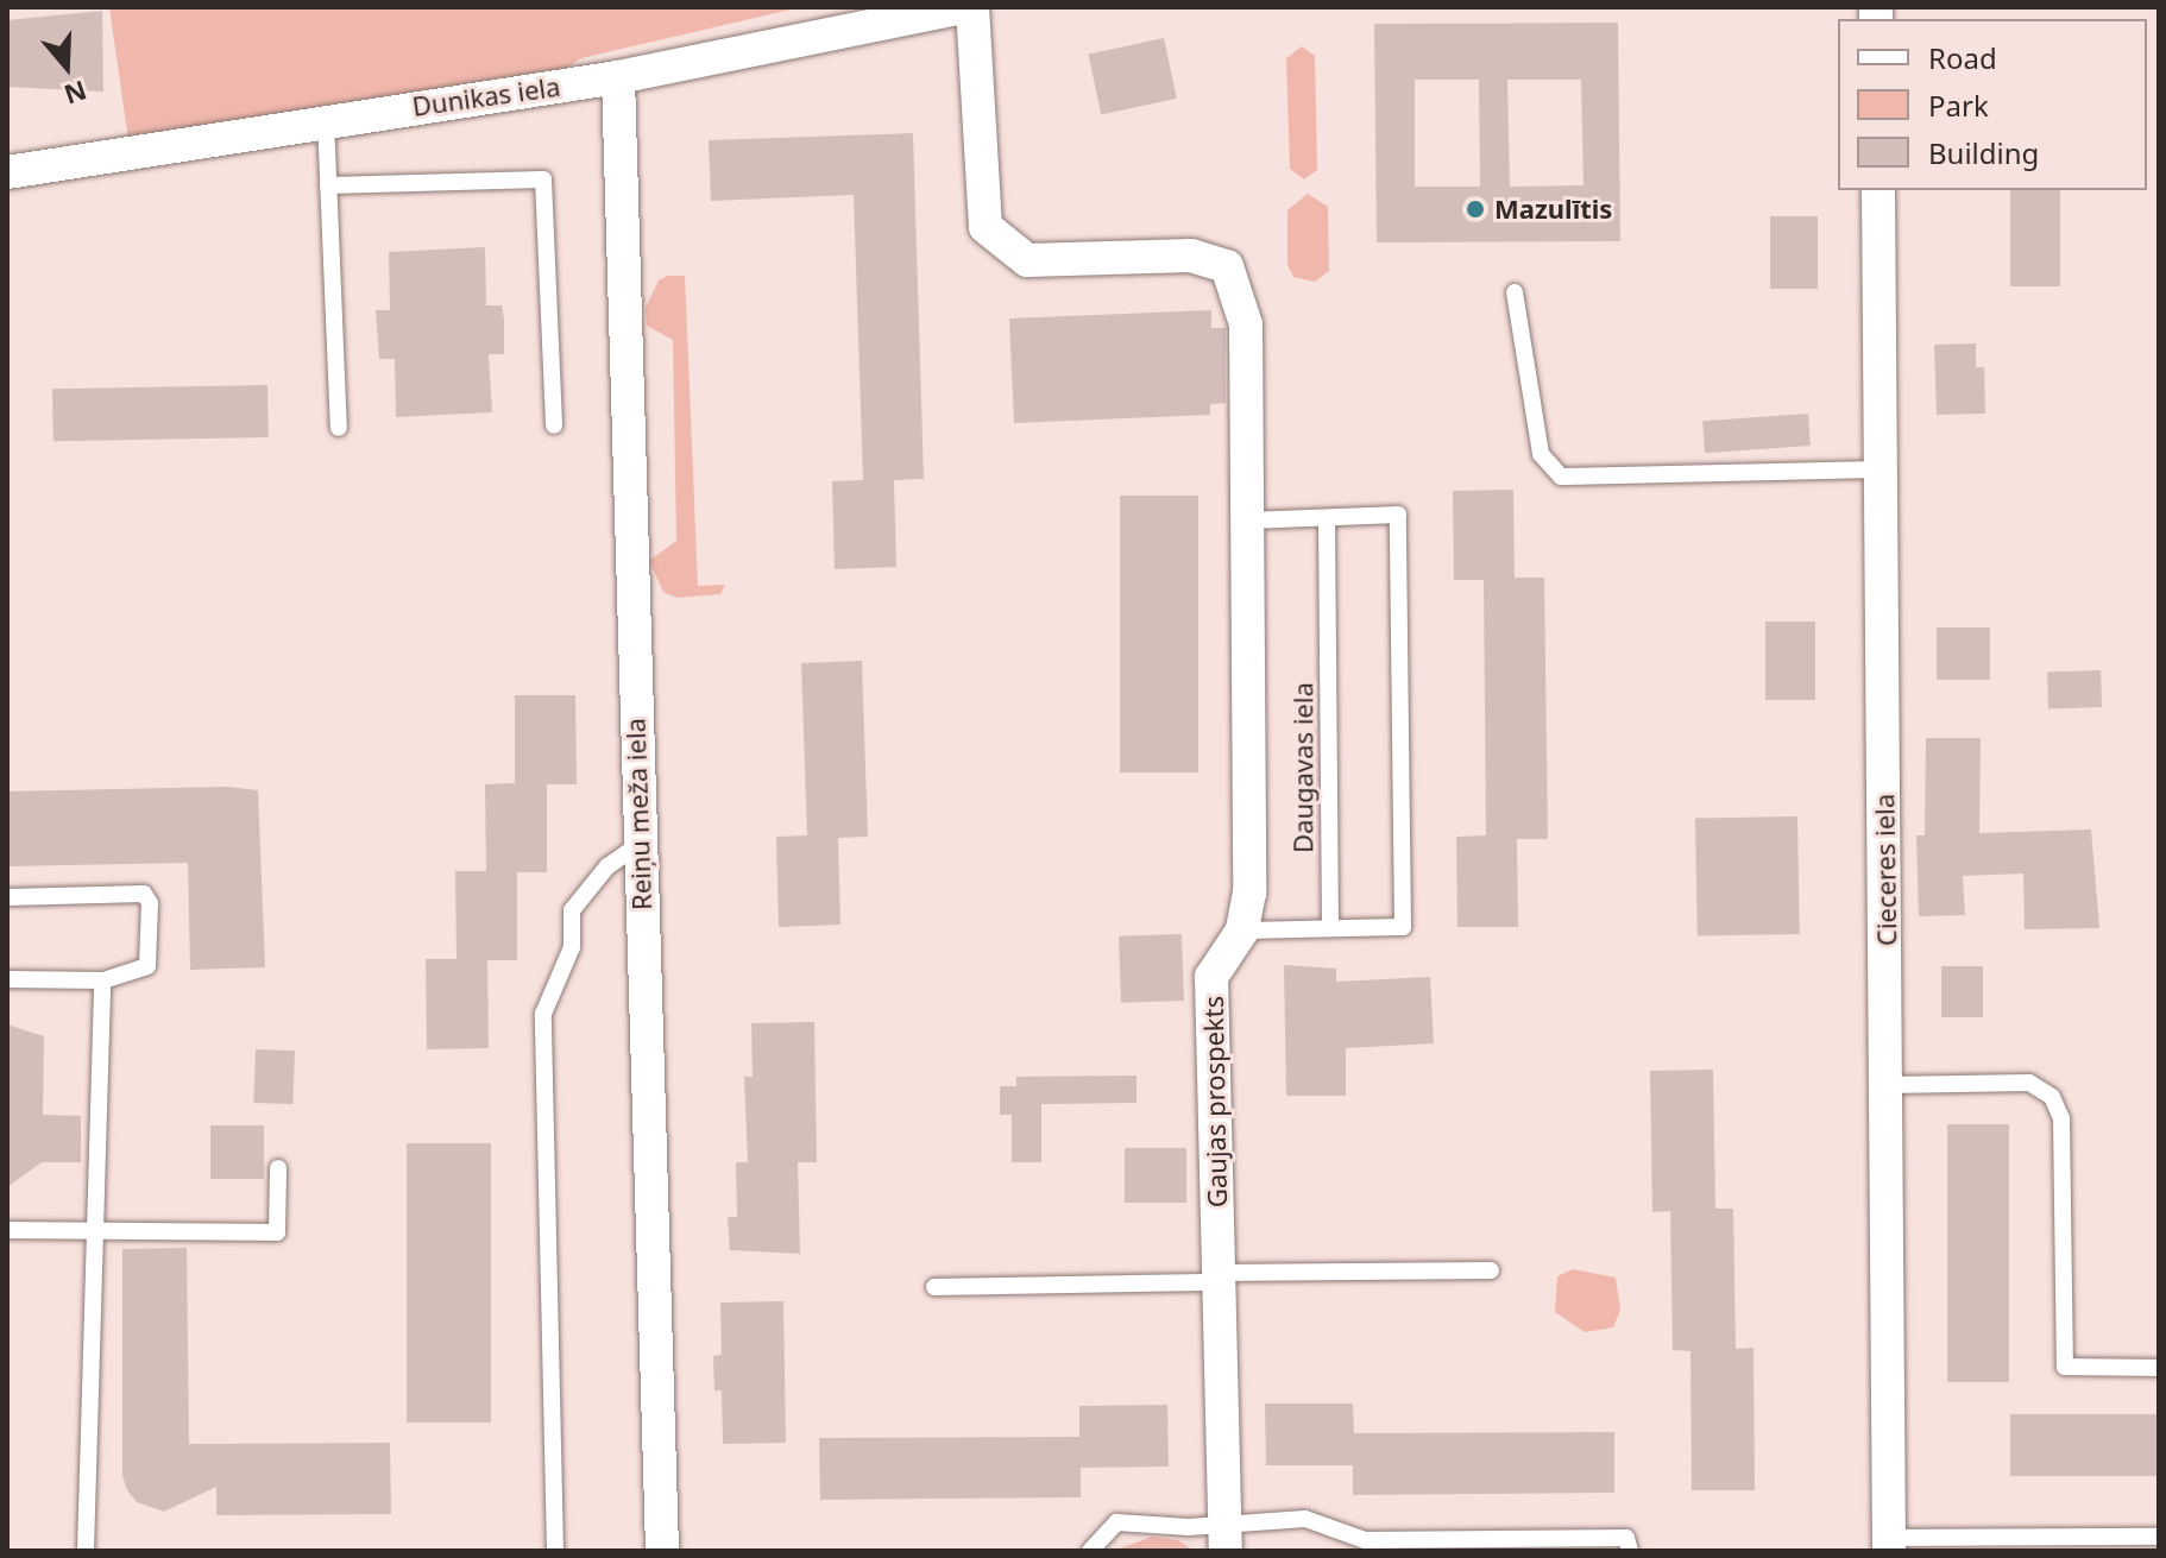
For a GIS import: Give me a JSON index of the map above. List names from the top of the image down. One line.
{"streets":{"street":["Dunikas iela","Reiņu meža iela","Cieceres iela","Gaujas prospekts"],"lane":["Daugavas iela"]},"crossings":[["Dunikas iela","Reiņu meža iela"]],"places":["Mazulītis"],"legend":["Road","Park","Building"],"north":"bottom"}
